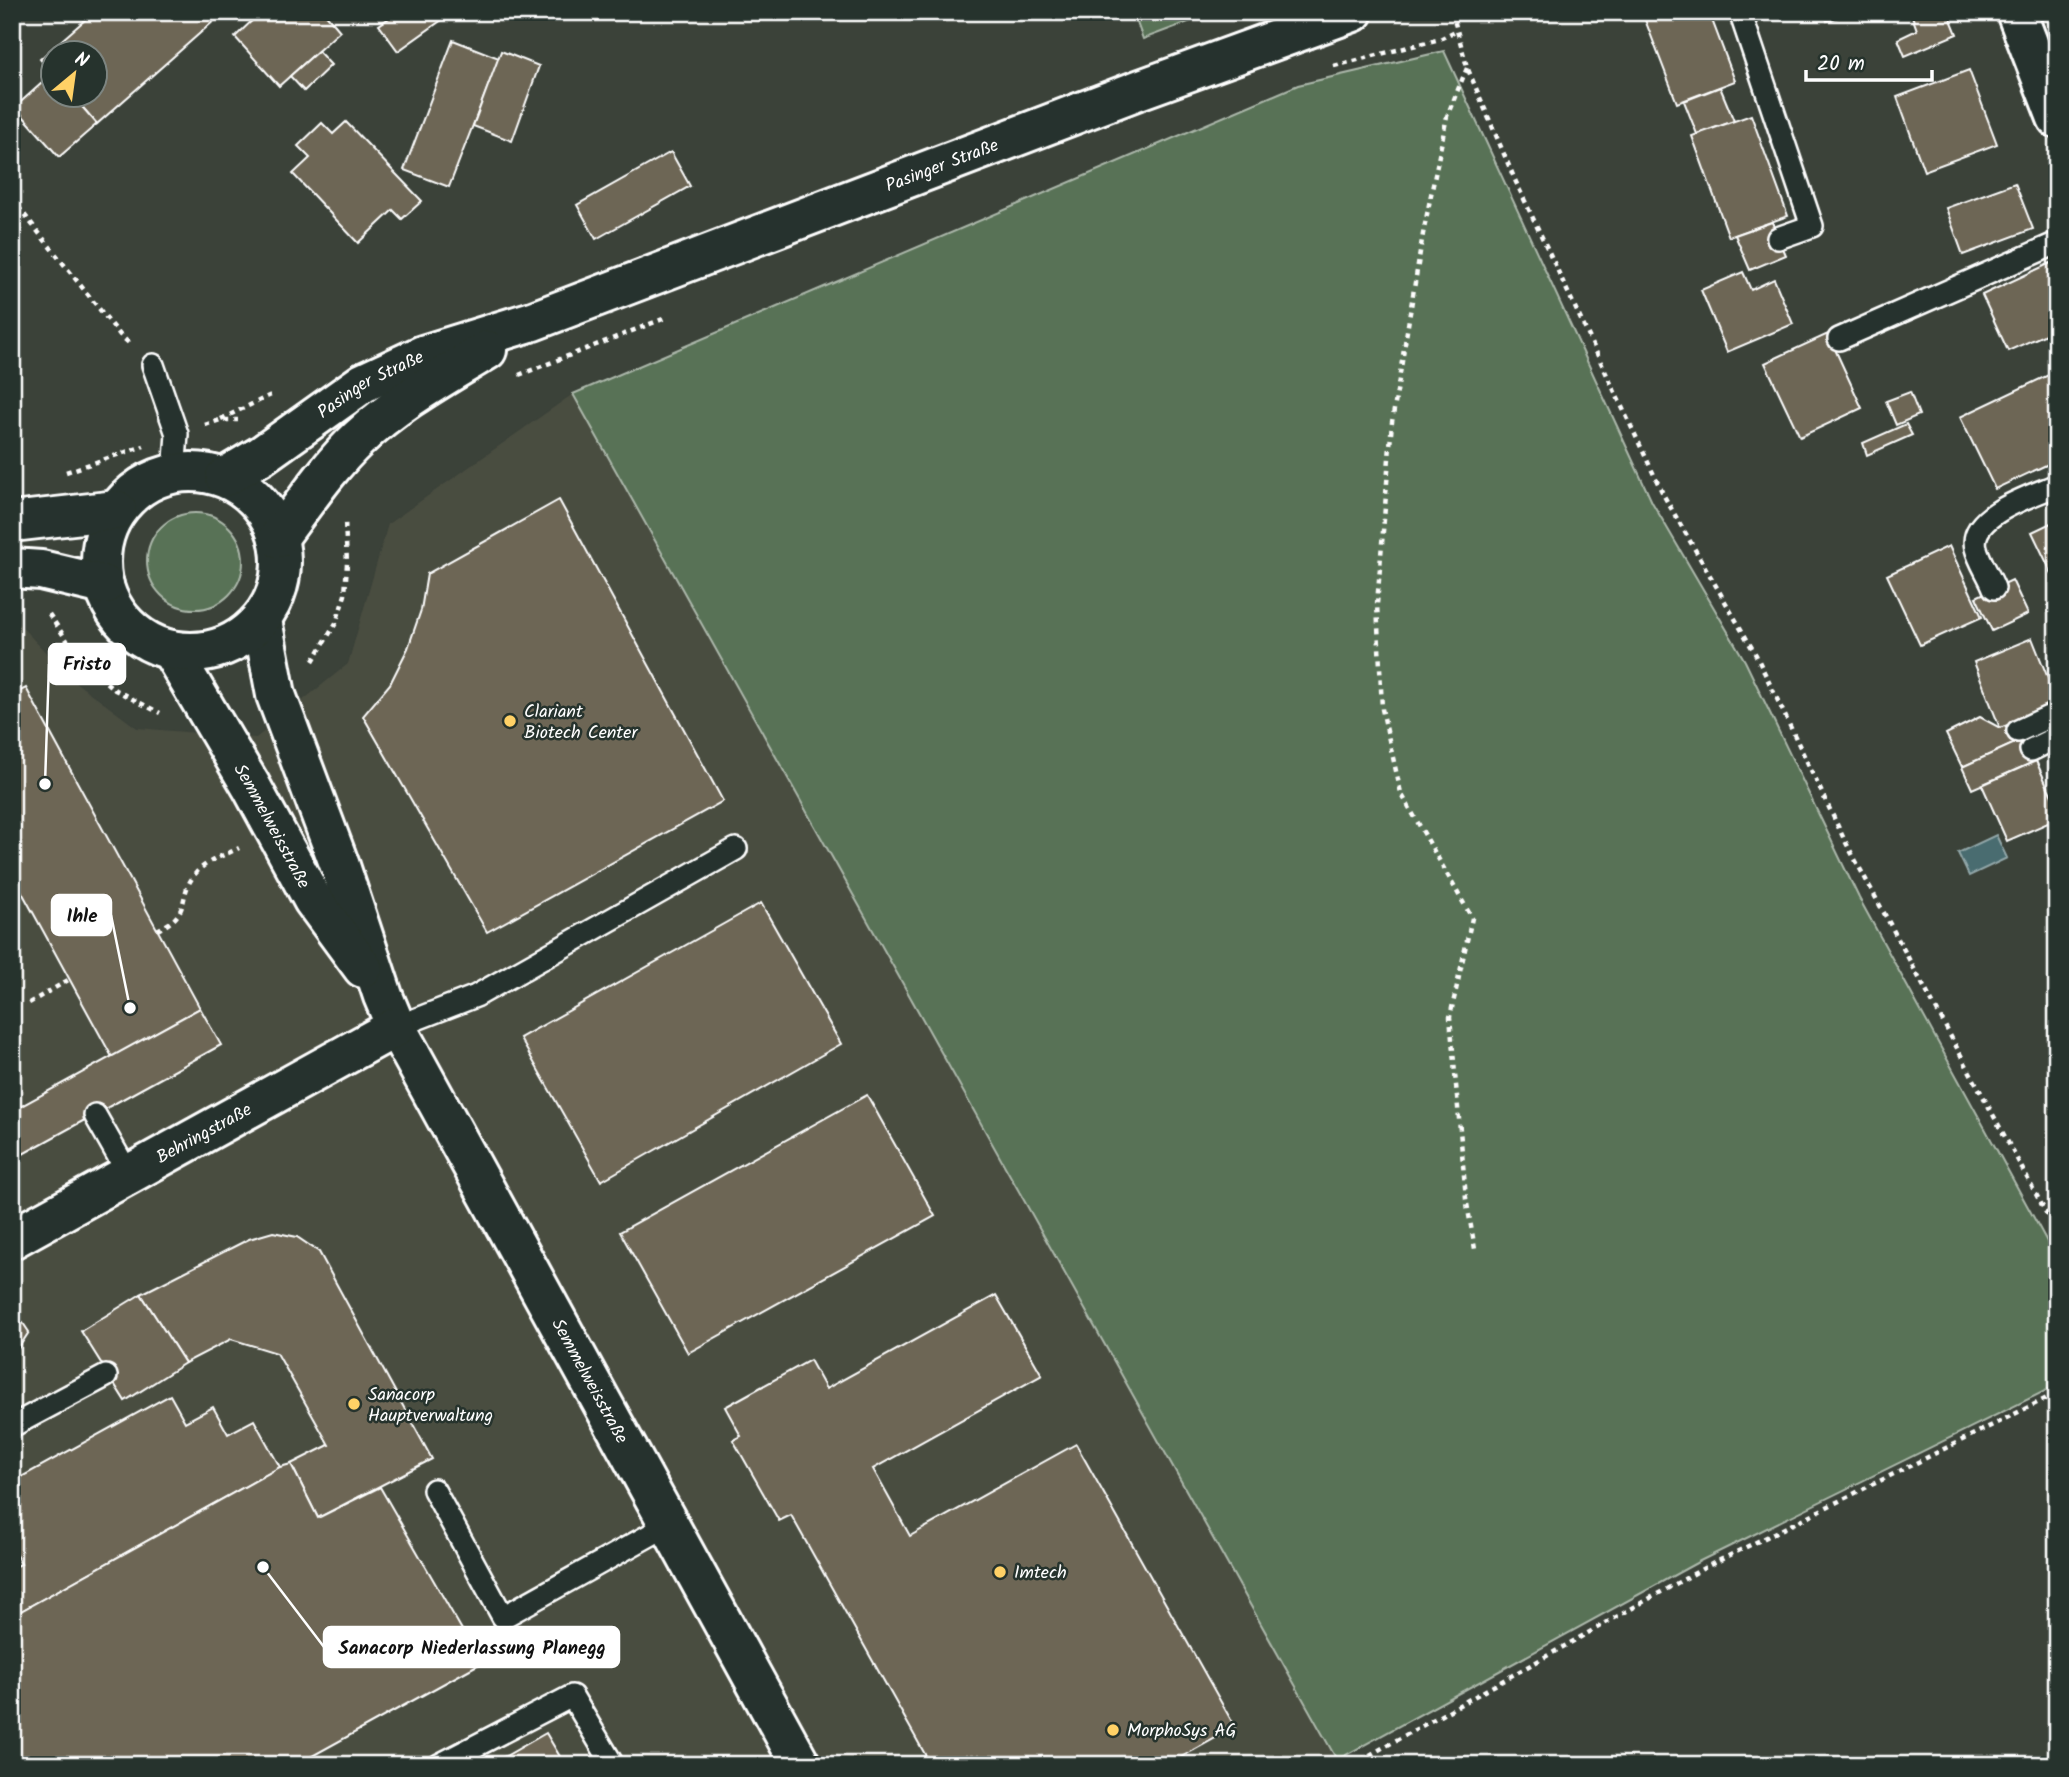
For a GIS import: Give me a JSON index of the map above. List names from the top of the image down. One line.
{"streets":{"main road":["Pasinger Straße","Semmelweisstraße","Behringstraße"]},"crossings":[["Pasinger Straße","Semmelweisstraße"],["Semmelweisstraße","Behringstraße"]],"places":["Clariant Biotech Center","Fristo","Ihle","Sanacorp Hauptverwaltung","Sanacorp Niederlassung Planegg","Imtech","MorphoSys AG"],"scale_bar":"20 m","north":"top right"}
